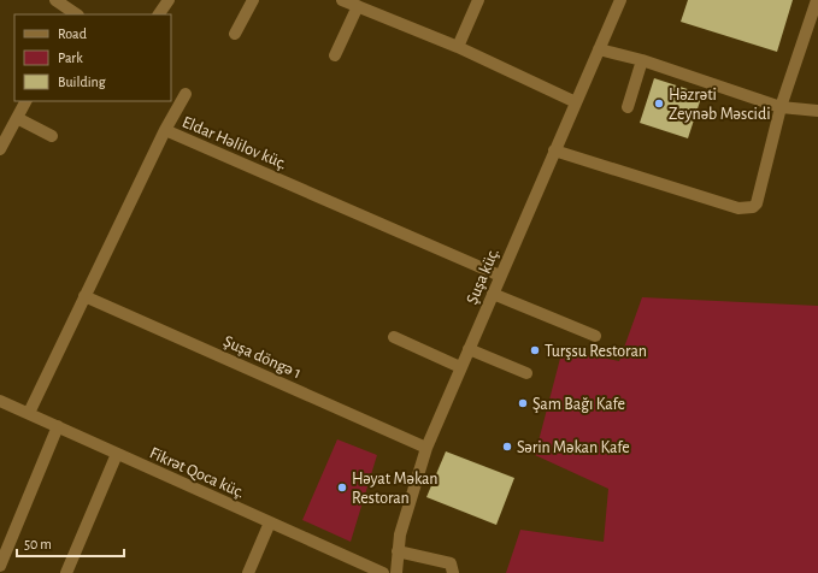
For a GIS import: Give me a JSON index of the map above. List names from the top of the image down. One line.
{"streets":{"street":["Eldar Həlilov küç.","Şuşa küç.","Şuşa döngə 1","Fikrət Qoca küç."]},"crossings":[["Eldar Həlilov küç.","Şuşa küç."],["Eldar Həlilov küç.","Şuşa döngə 1"],["Eldar Həlilov küç.","Fikrət Qoca küç."],["Şuşa küç.","Şuşa döngə 1"]],"places":["Həzrəti Zeynəb Məscidi","Turşsu Restoran","Şam Bağı Kafe","Sərin Məkan Kafe","Həyat Məkan Restoran"],"legend":["Road","Park","Building"],"scale_bar":"50 m"}
